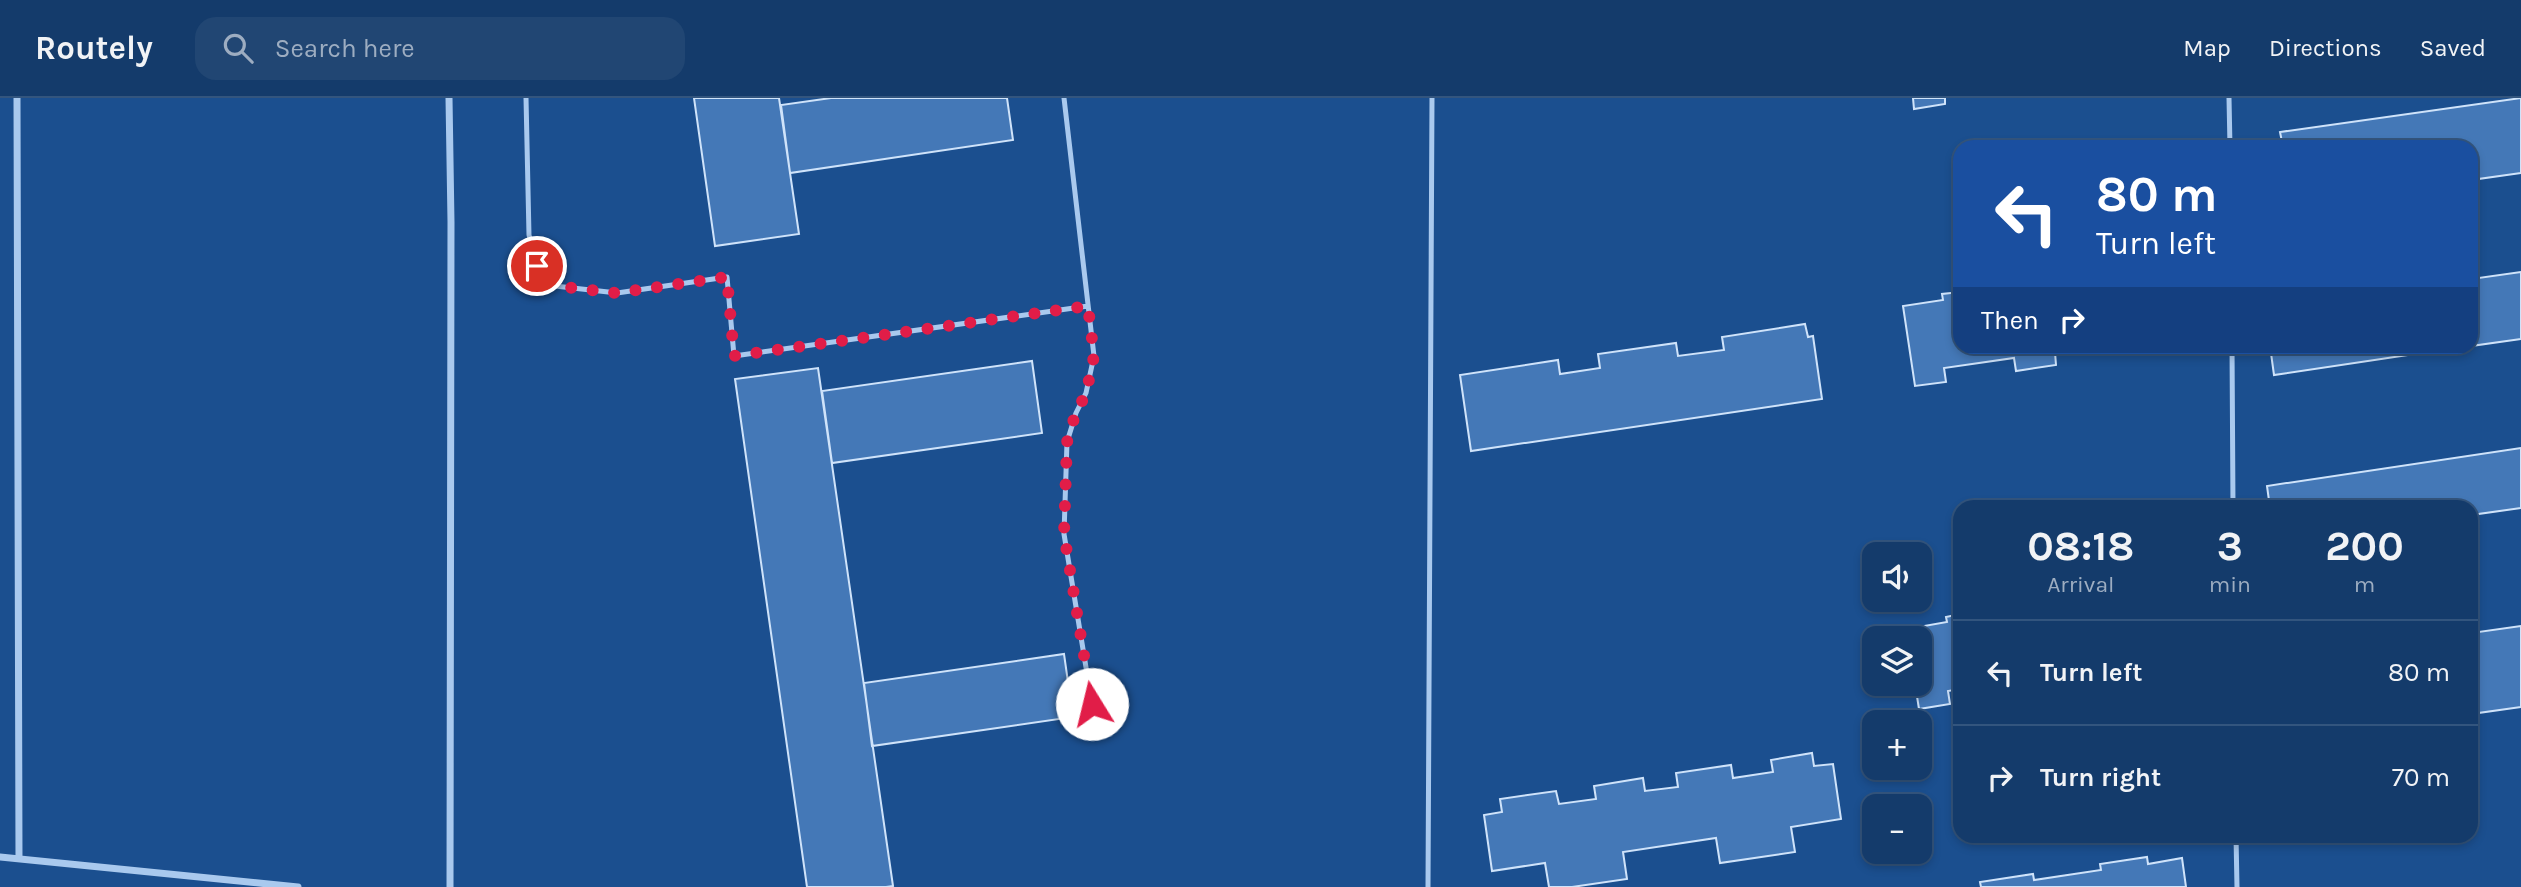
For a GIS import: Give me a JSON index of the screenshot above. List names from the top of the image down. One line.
{"page":{"header":"Routely","search":"Search here","nav":["Map","Directions","Saved"],"turn":["80 m","Turn left"],"then":"Then","eta":["08:18","Arrival","3","min","200","m"],"map_buttons":["+","−"],"list":[{"name":"Turn left","value":"80 m"},{"name":"Turn right","value":"70 m"}]}}
